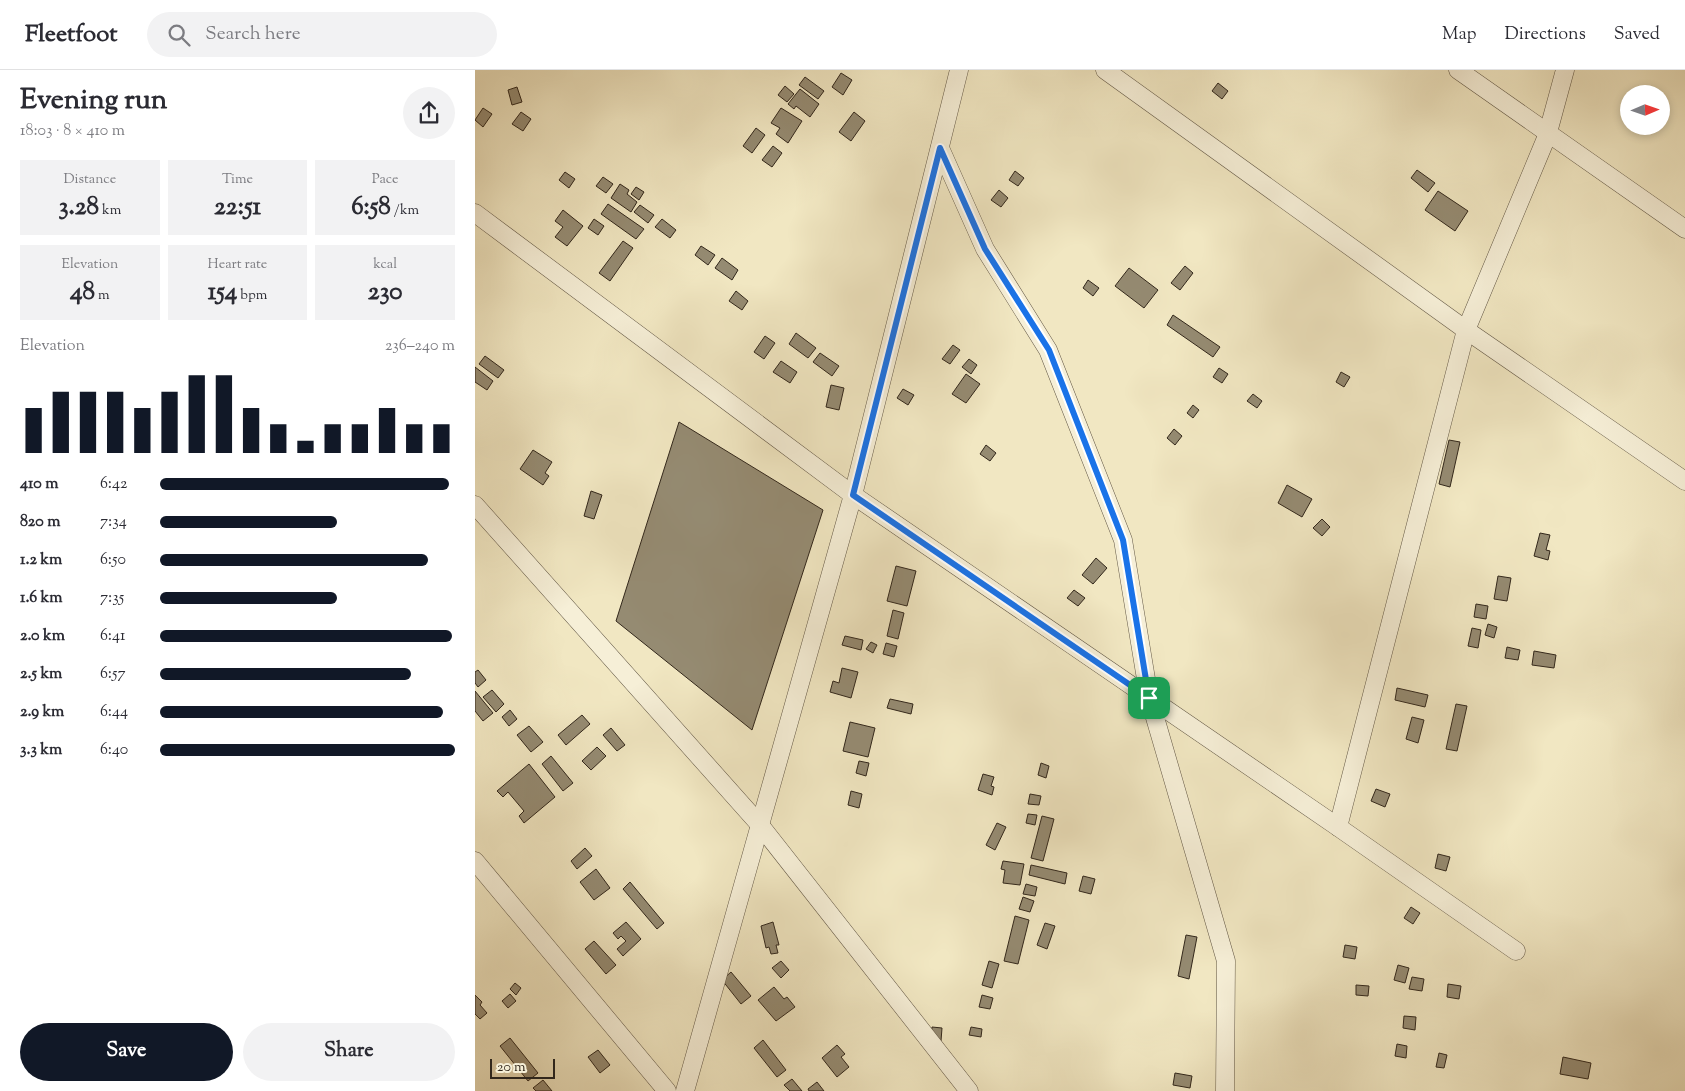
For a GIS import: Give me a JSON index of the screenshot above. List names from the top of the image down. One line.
{"scale_bar":"20 m","north":"right","page":{"header":"Fleetfoot","search":"Search here","nav":["Map","Directions","Saved"],"heading":["Evening run","18:03 · 8 × 410 m"],"stats":[["Distance","3.28 km"],["Time","22:51"],["Pace","6:58 /km"],["Elevation","48 m"],["Heart rate","154 bpm"],["kcal","230"]],"chart":["Elevation","236–240 m"],"list":[{"name":"410 m","note":"6:42"},{"name":"820 m","note":"7:34"},{"name":"1.2 km","note":"6:50"},{"name":"1.6 km","note":"7:35"},{"name":"2.0 km","note":"6:41"},{"name":"2.5 km","note":"6:57"},{"name":"2.9 km","note":"6:44"},{"name":"3.3 km","note":"6:40"}],"buttons":["Save","Share"],"scale":"20 m"}}
